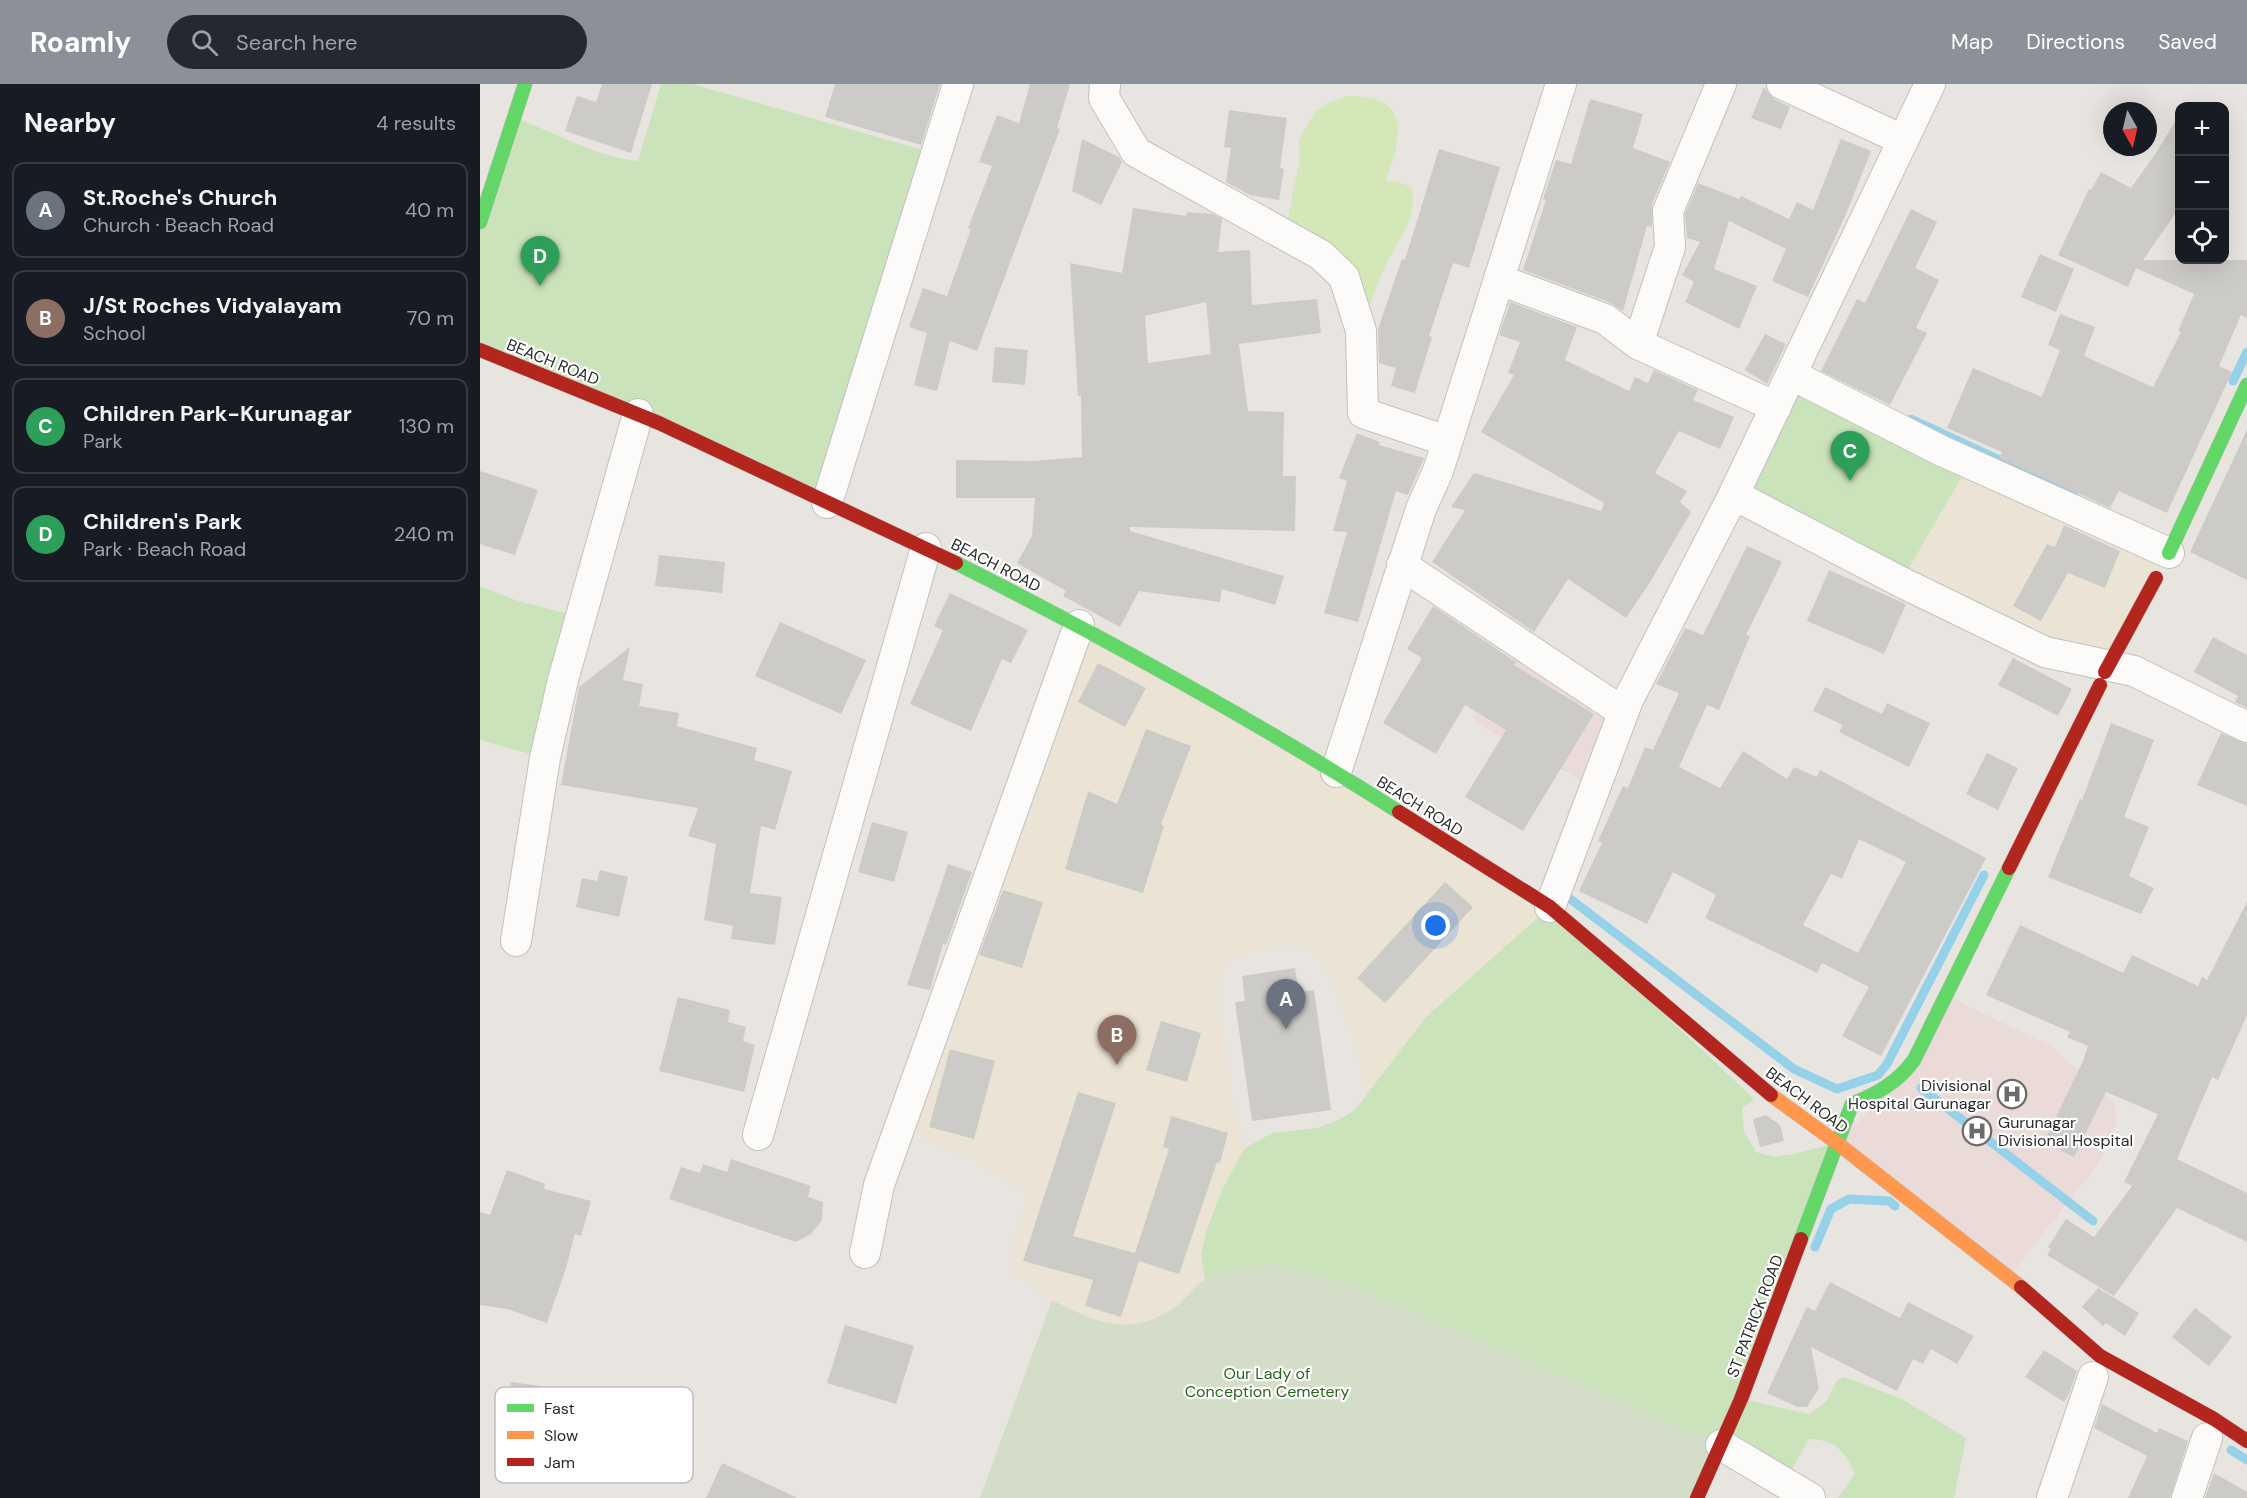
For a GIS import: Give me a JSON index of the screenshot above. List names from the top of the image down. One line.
{"streets":{"main road":["BEACH ROAD","ST PATRICK ROAD"]},"crossings":[["BEACH ROAD","ST PATRICK ROAD"]],"parks":["Our Lady of Conception Cemetery"],"places":{"hospital":["Divisional Hospital Gurunagar","Gurunagar Divisional Hospital"]},"legend":["Fast","Slow","Jam"],"north":"bottom","page":{"header":"Roamly","search":"Search here","nav":["Map","Directions","Saved"],"heading":["Nearby","4 results"],"map_buttons":["+","−"],"list":[{"mark":"A","name":"St.Roche's Church","note":"Church · Beach Road","value":"40 m"},{"mark":"B","name":"J/St Roches Vidyalayam","note":"School","value":"70 m"},{"mark":"C","name":"Children Park-Kurunagar","note":"Park","value":"130 m"},{"mark":"D","name":"Children's Park","note":"Park · Beach Road","value":"240 m"}],"pins":["D","C","A","B"]}}
